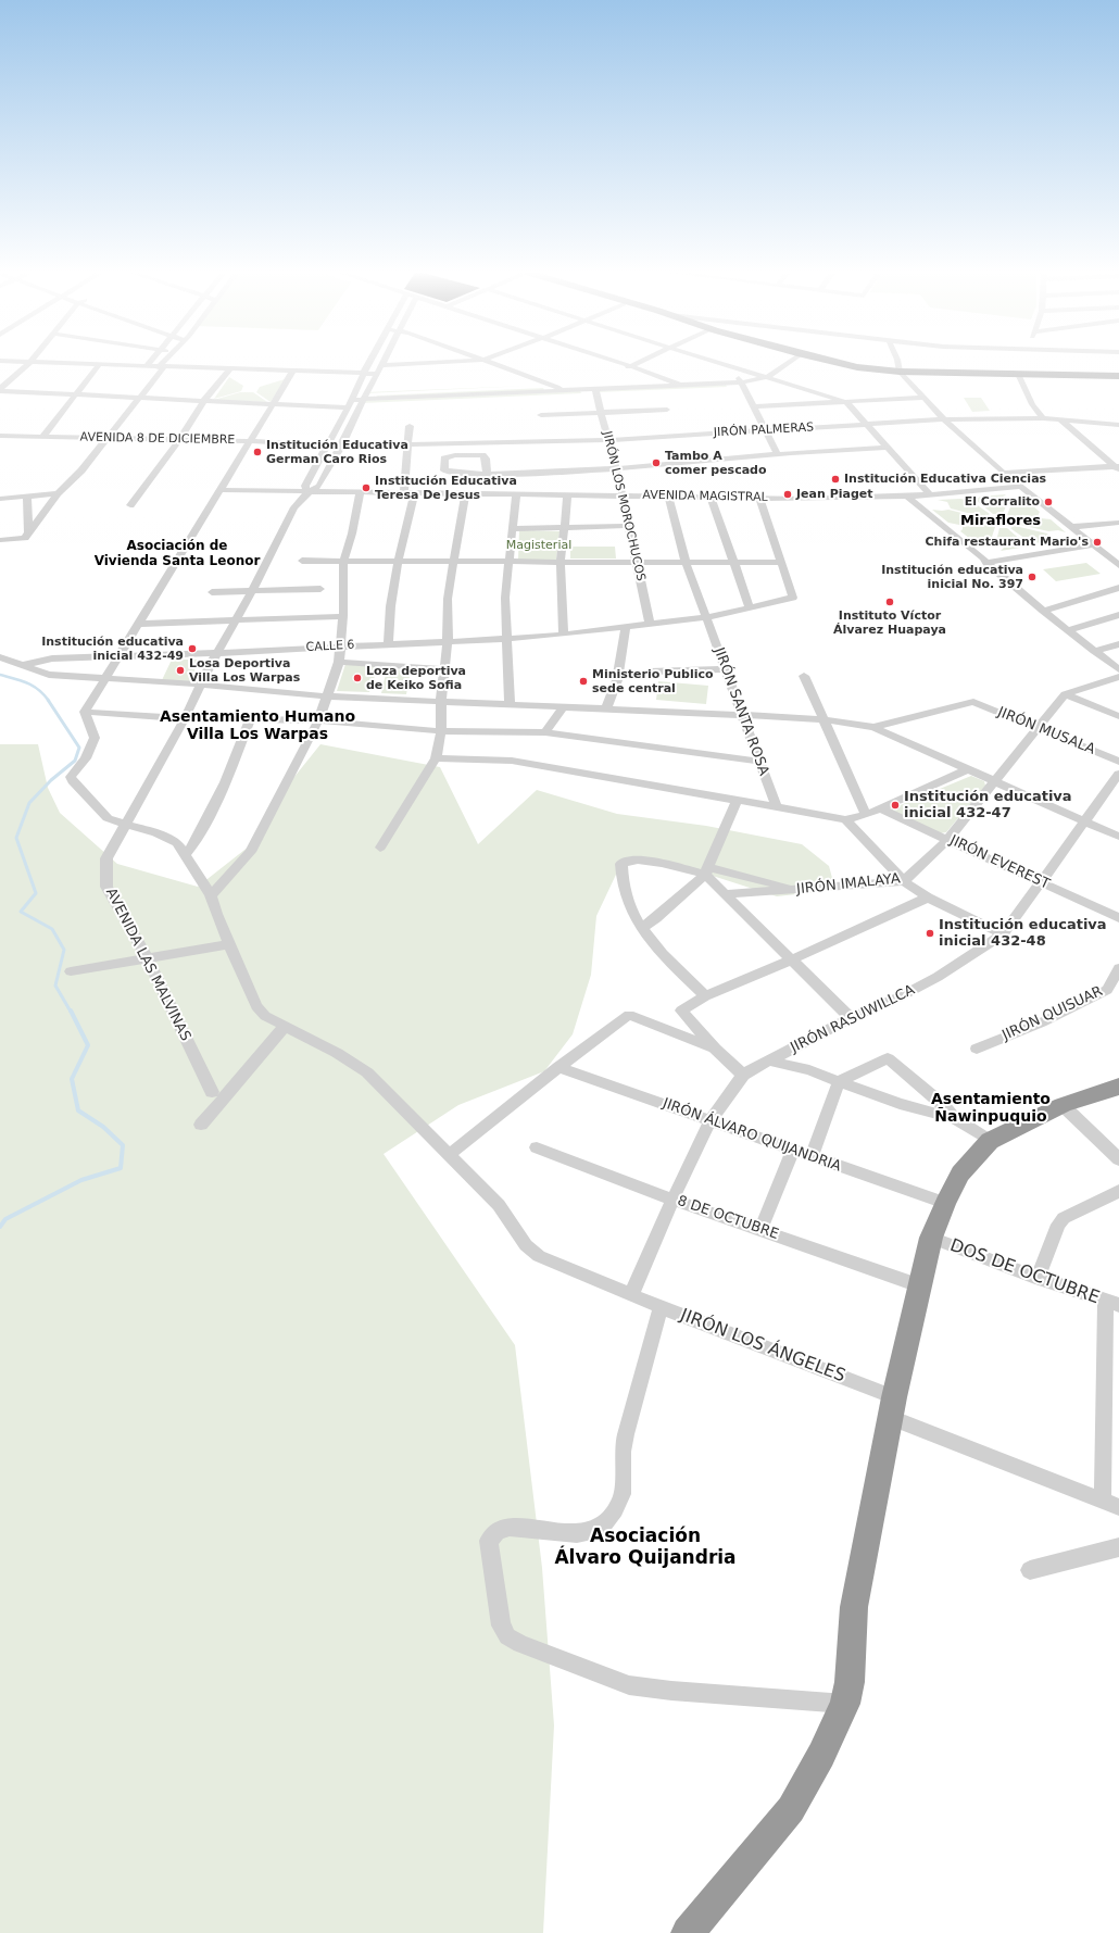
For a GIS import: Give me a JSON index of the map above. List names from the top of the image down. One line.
{"streets":{"street":["JIRÓN PALMERAS","AVENIDA 8 DE DICIEMBRE","AVENIDA MAGISTRAL","JIRÓN LOS MOROCHUCOS","CALLE 6","JIRÓN SANTA ROSA","JIRÓN MUSALA","JIRÓN EVEREST","JIRÓN IMALAYA","AVENIDA LAS MALVINAS","JIRÓN QUISUAR","JIRÓN RASUWILLCA","JIRÓN ÁLVARO QUIJANDRIA","8 DE OCTUBRE","DOS DE OCTUBRE","JIRÓN LOS ÁNGELES"]},"crossings":[["JIRÓN PALMERAS","JIRÓN LOS MOROCHUCOS"],["AVENIDA 8 DE DICIEMBRE","AVENIDA LAS MALVINAS"],["AVENIDA MAGISTRAL","JIRÓN LOS MOROCHUCOS"],["AVENIDA MAGISTRAL","JIRÓN SANTA ROSA"],["AVENIDA MAGISTRAL","AVENIDA LAS MALVINAS"],["JIRÓN LOS MOROCHUCOS","CALLE 6"],["CALLE 6","JIRÓN SANTA ROSA"],["CALLE 6","AVENIDA LAS MALVINAS"],["JIRÓN MUSALA","JIRÓN IMALAYA"],["JIRÓN EVEREST","JIRÓN IMALAYA"],["JIRÓN EVEREST","JIRÓN RASUWILLCA"],["AVENIDA LAS MALVINAS","JIRÓN LOS ÁNGELES"],["JIRÓN RASUWILLCA","JIRÓN ÁLVARO QUIJANDRIA"],["JIRÓN RASUWILLCA","8 DE OCTUBRE"],["JIRÓN RASUWILLCA","JIRÓN LOS ÁNGELES"]],"districts":["Miraflores","Asociación de Vivienda Santa Leonor","Asentamiento Humano Villa Los Warpas","Asentamiento Ñawinpuquio","Asociación Álvaro Quijandria"],"parks":["Magisterial"],"places":["Institución Educativa German Caro Rios","Tambo A comer pescado","Institución Educativa Ciencias","Institución Educativa Teresa De Jesus","Jean Piaget","El Corralito","Chifa restaurant Mario's","Institución educativa inicial No. 397","Instituto Víctor Álvarez Huapaya","Institución educativa inicial 432-49","Losa Deportiva Villa Los Warpas","Loza deportiva de Keiko Sofia","Ministerio Publico sede central","Institución educativa inicial 432-47","Institución educativa inicial 432-48"]}
